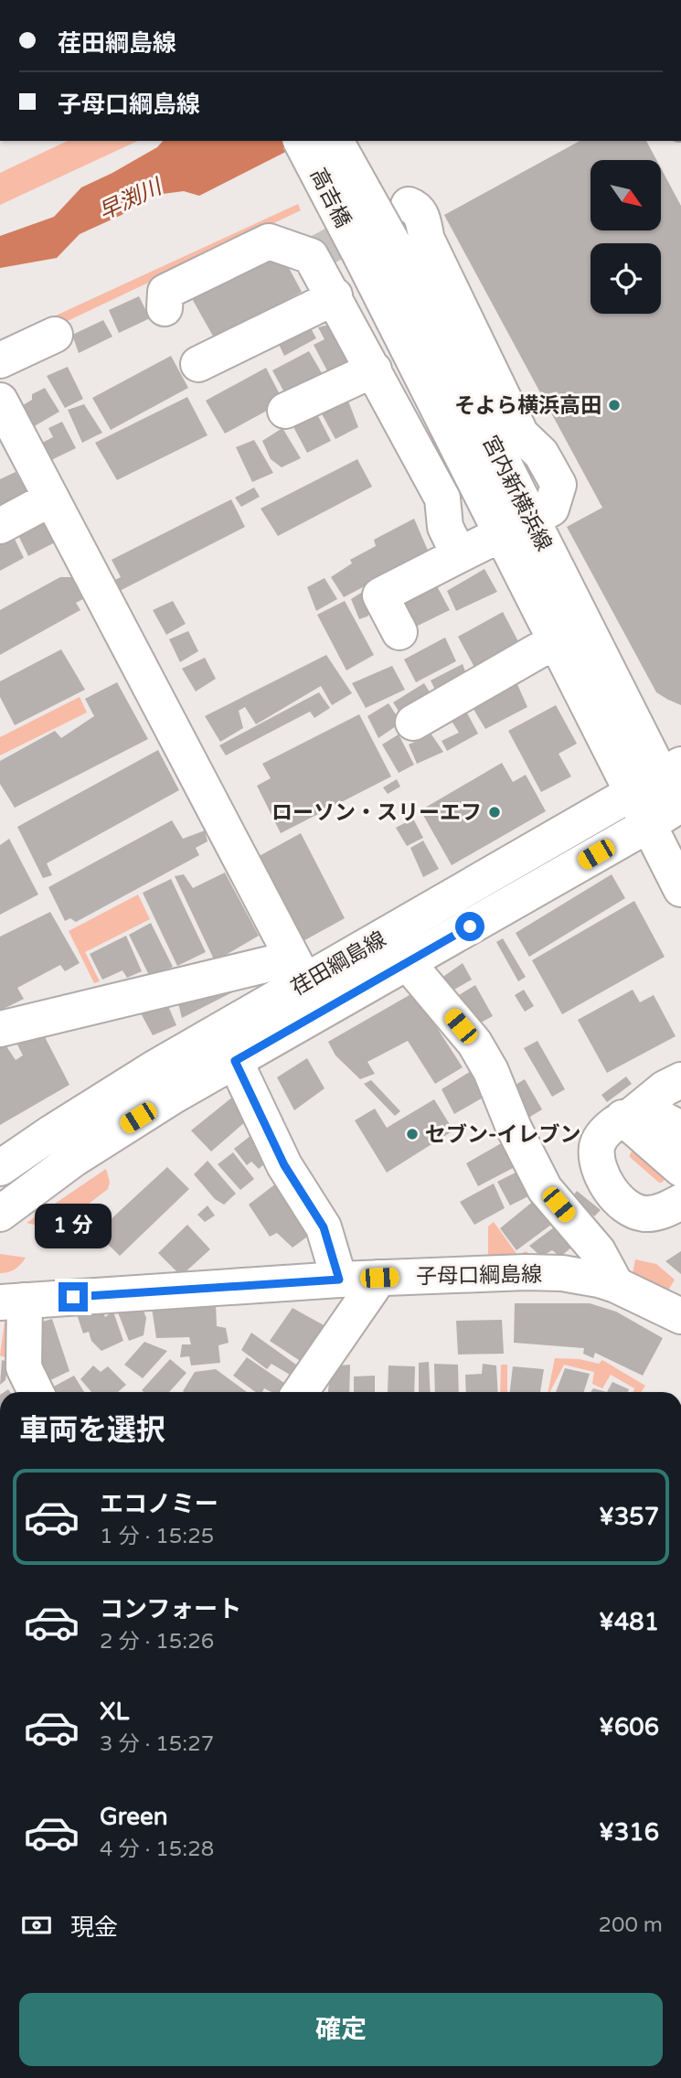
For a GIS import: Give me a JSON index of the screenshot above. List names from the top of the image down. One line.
{"streets":{"street":["高吉橋","宮内新横浜線","荏田綱島線","子母口綱島線"]},"crossings":[["高吉橋","宮内新横浜線"],["宮内新横浜線","荏田綱島線"]],"water":["早渕川"],"places":["そよら横浜高田","ローソン・スリーエフ","セブン-イレブン"],"north":"bottom right","page":{"banner":["荏田綱島線","子母口綱島線"],"bubble":"1 分","heading":"車両を選択","list":[{"name":"エコノミー","note":"1 分 · 15:25","value":"¥357"},{"name":"コンフォート","note":"2 分 · 15:26","value":"¥481"},{"name":"XL","note":"3 分 · 15:27","value":"¥606"},{"name":"Green","note":"4 分 · 15:28","value":"¥316"}],"pay":["現金","200 m"],"buttons":"確定"}}
